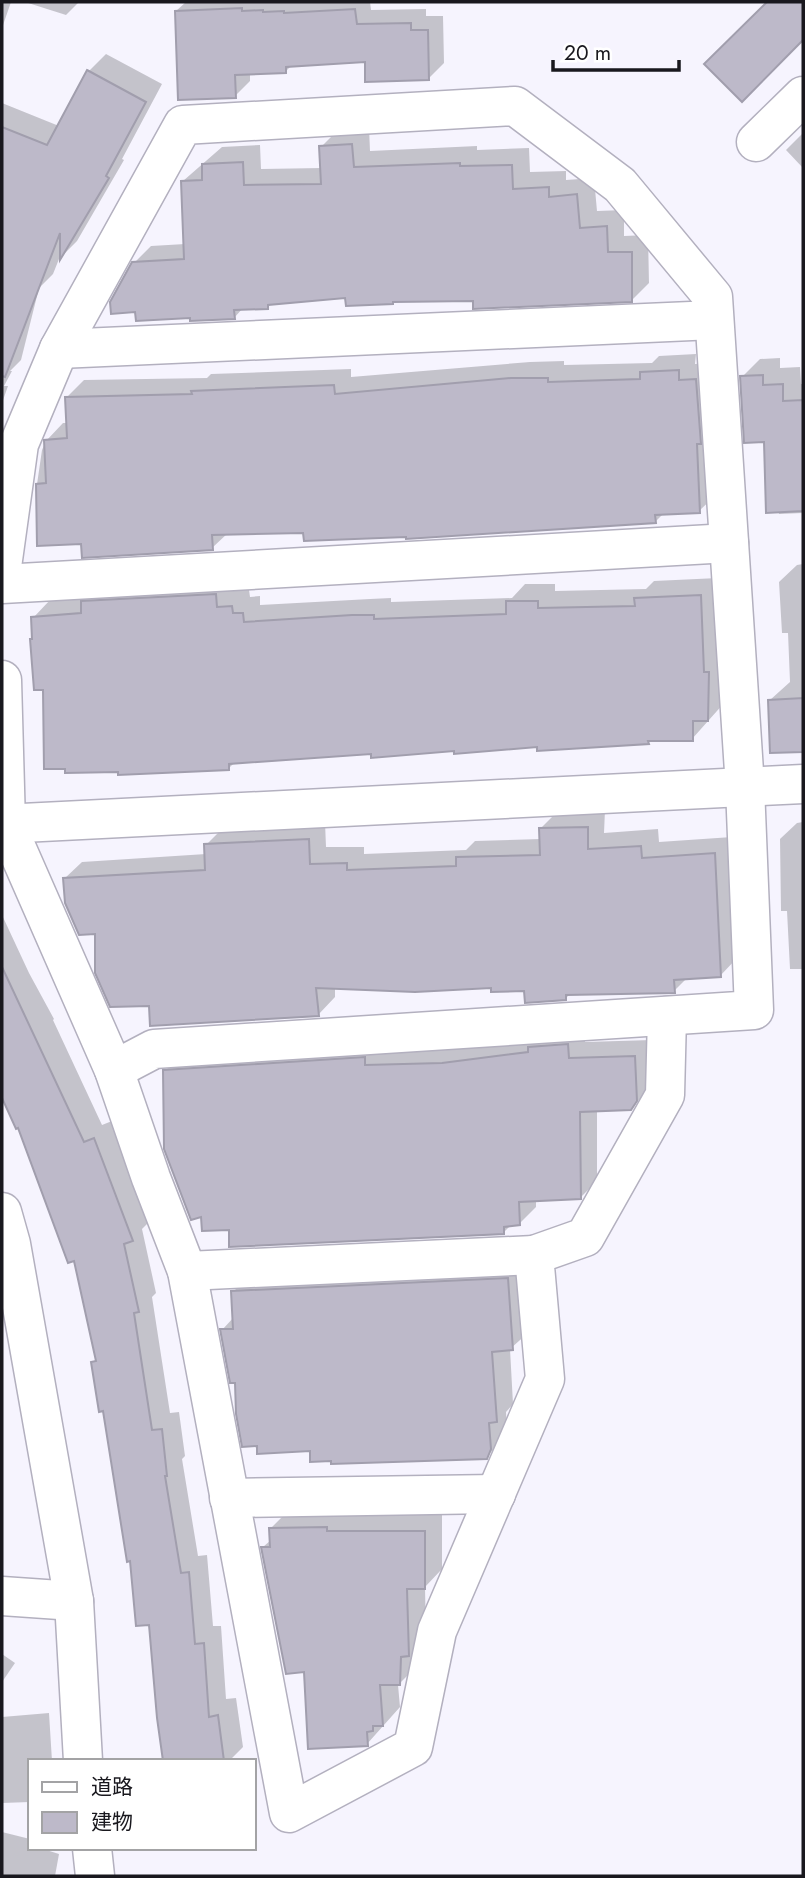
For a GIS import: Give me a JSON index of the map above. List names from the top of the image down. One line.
{"legend":["道路","建物"],"scale_bar":"20 m"}
